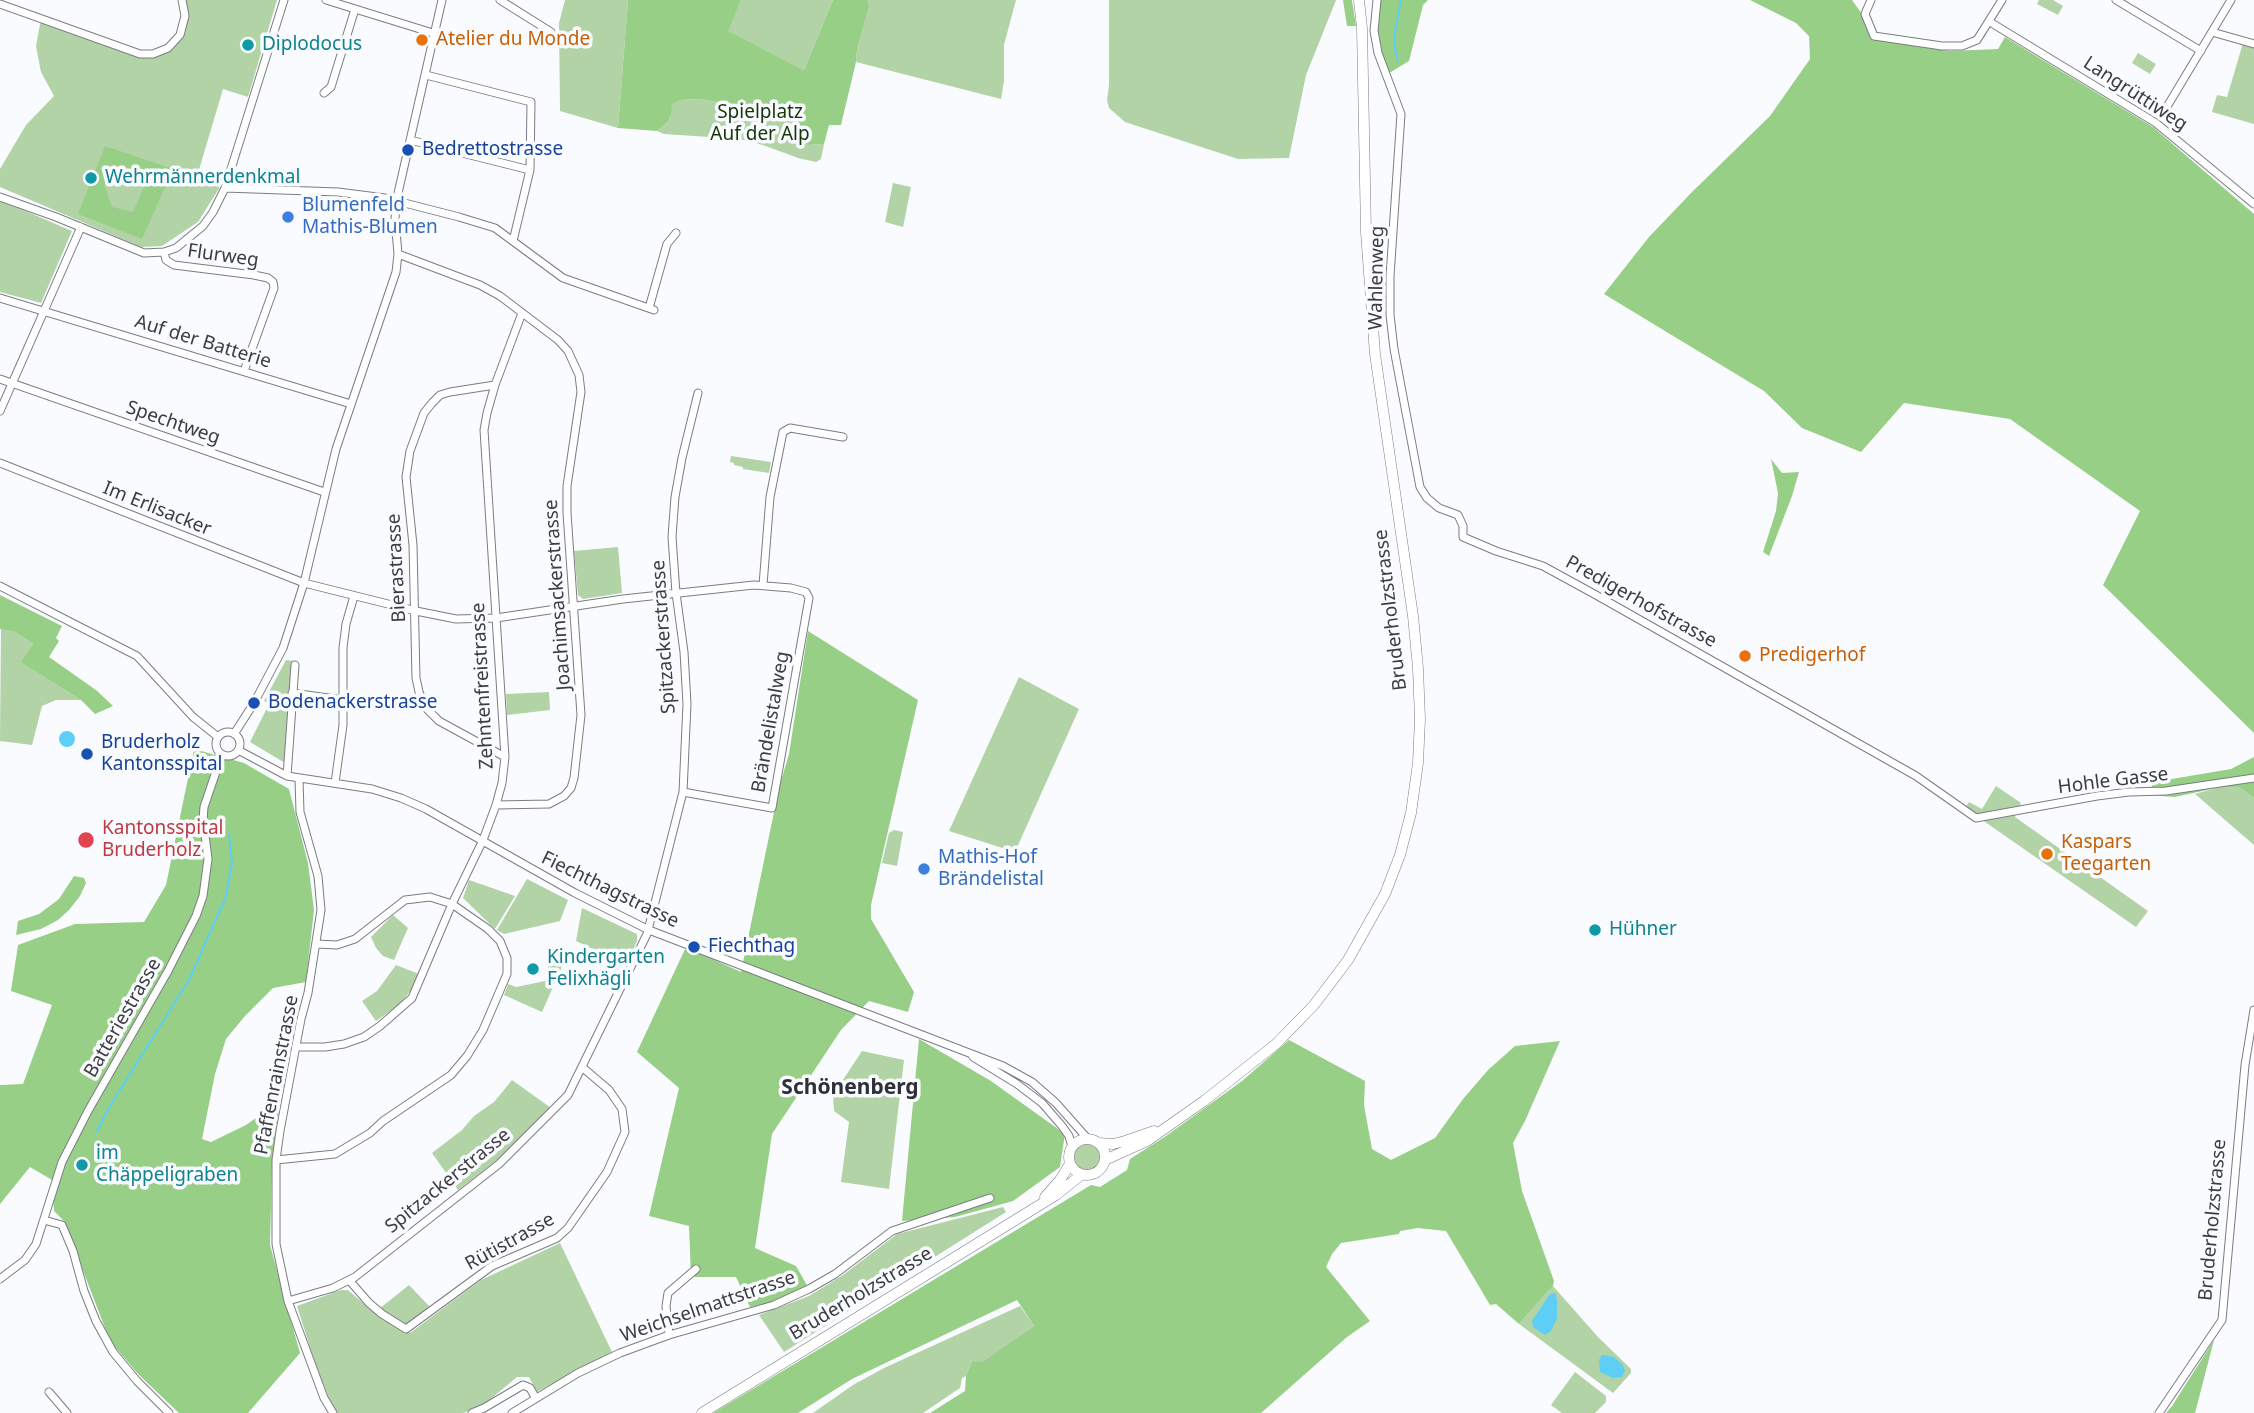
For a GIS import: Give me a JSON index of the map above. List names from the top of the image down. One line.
{"streets":{"main road":["Bruderholzstrasse"],"street":["Langrüttiweg","Flurweg","Wahlenweg","Auf der Batterie","Spechtweg","Im Erlisacker","Bierastrasse","Joachimsackerstrasse","Predigerhofstrasse","Spitzackerstrasse","Zehntenfreistrasse","Brändelistalweg","Hohle Gasse","Fiechthagstrasse","Batteriestrasse","Pfaffenrainstrasse","Rütistrasse","Weichselmattstrasse"]},"crossings":[["Flurweg","Auf der Batterie"],["Wahlenweg","Predigerhofstrasse"],["Im Erlisacker","Bierastrasse"],["Im Erlisacker","Joachimsackerstrasse"],["Im Erlisacker","Spitzackerstrasse"],["Im Erlisacker","Zehntenfreistrasse"],["Im Erlisacker","Brändelistalweg"],["Bierastrasse","Zehntenfreistrasse"],["Joachimsackerstrasse","Zehntenfreistrasse"],["Predigerhofstrasse","Hohle Gasse"],["Bruderholzstrasse","Fiechthagstrasse"],["Spitzackerstrasse","Brändelistalweg"],["Spitzackerstrasse","Fiechthagstrasse"],["Spitzackerstrasse","Pfaffenrainstrasse"],["Spitzackerstrasse","Rütistrasse"],["Zehntenfreistrasse","Fiechthagstrasse"],["Zehntenfreistrasse","Pfaffenrainstrasse"],["Fiechthagstrasse","Batteriestrasse"],["Fiechthagstrasse","Pfaffenrainstrasse"]],"districts":["Schönenberg"],"parks":["Spielplatz Auf der Alp"],"places":["Atelier du Monde","Diplodocus","Bedrettostrasse","Wehrmännerdenkmal","Blumenfeld Mathis-Blumen","Predigerhof","Bodenackerstrasse","Bruderholz Kantonsspital","Kantonsspital Bruderholz","Kaspars Teegarten","Mathis-Hof Brändelistal","Hühner","Fiechthag","Kindergarten Felixhägli","im Chäppeligraben"]}
